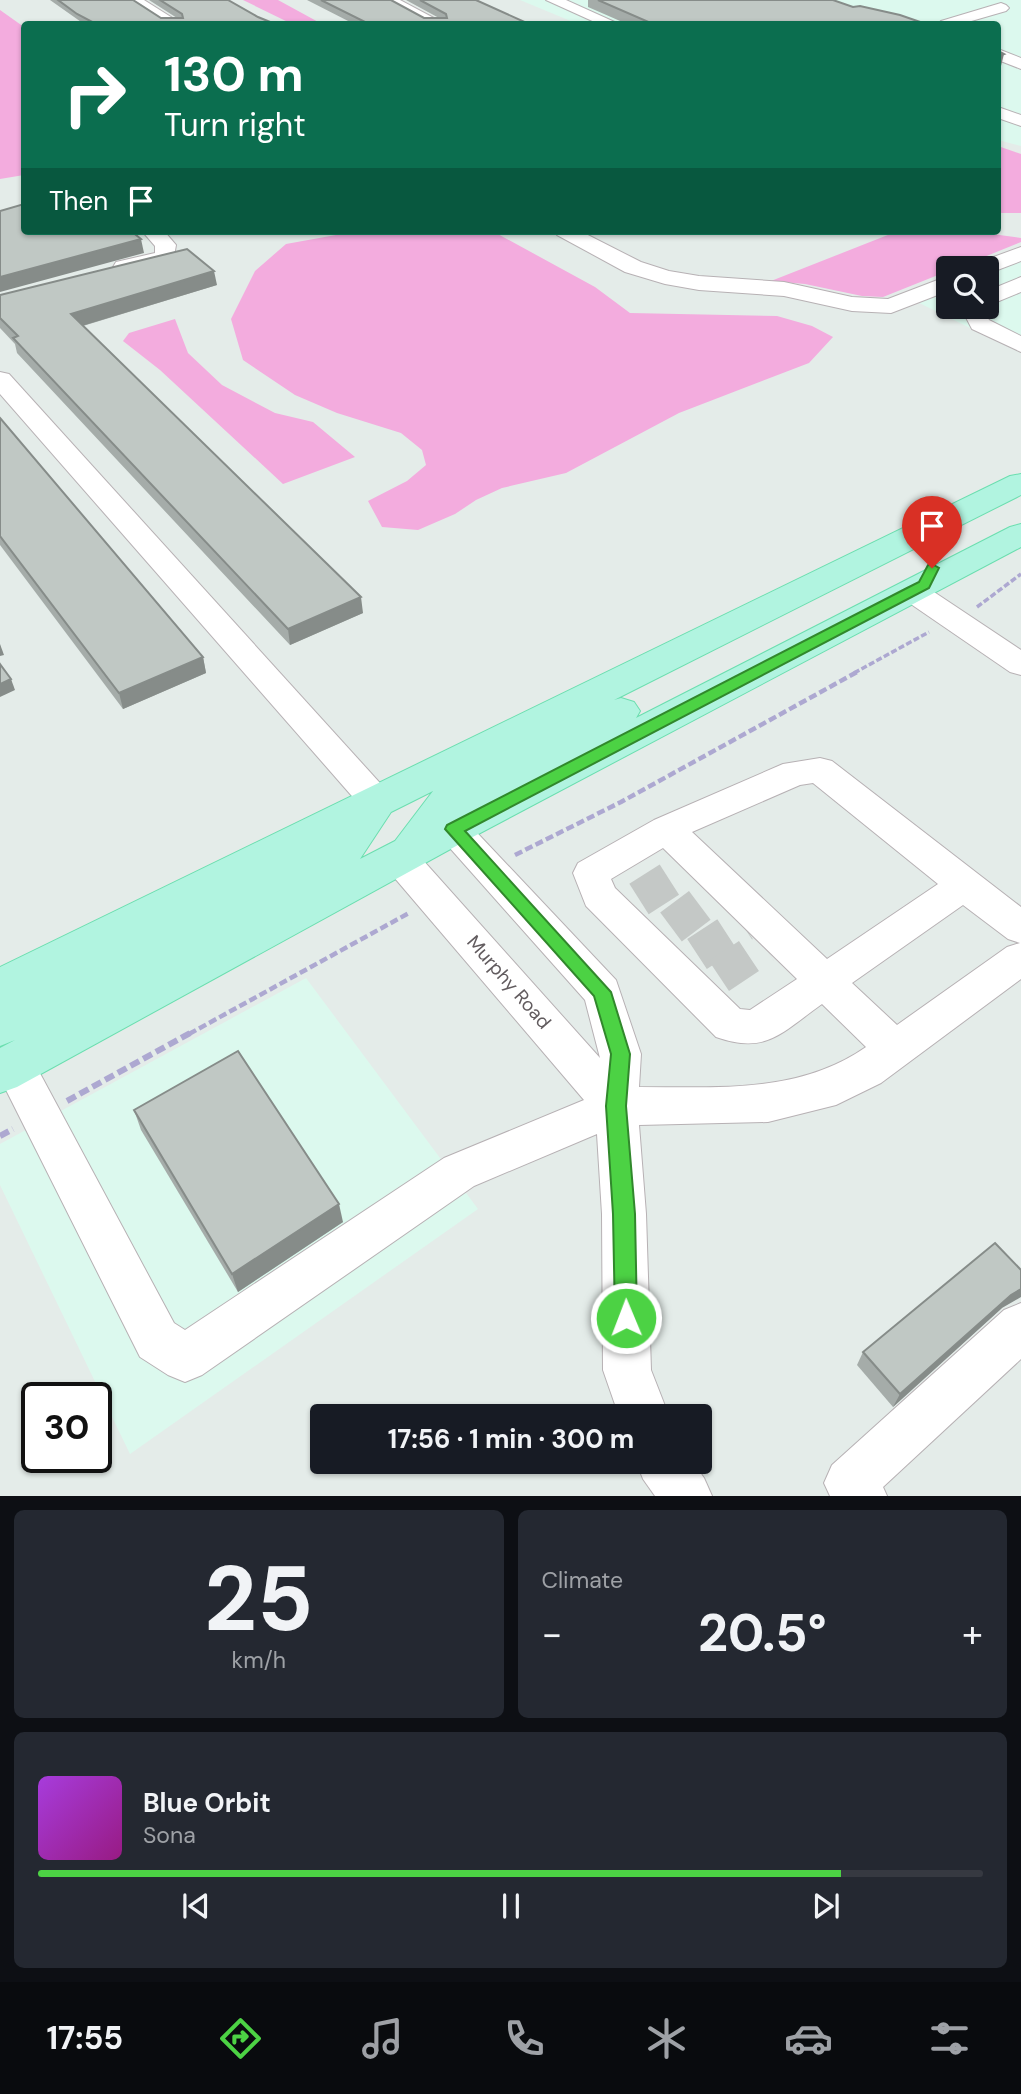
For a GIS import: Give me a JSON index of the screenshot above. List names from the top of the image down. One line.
{"streets":{"street":["Murphy Road"]},"page":{"turn":["130 m","Turn right"],"then":"Then","limit":"30","trip":"17:56 · 1 min · 300 m","tile":[["25","km/h"],"Climate"],"heat":["−","20.5°","+"],"song":["Blue Orbit","Sona"],"tabs":"17:55"}}
